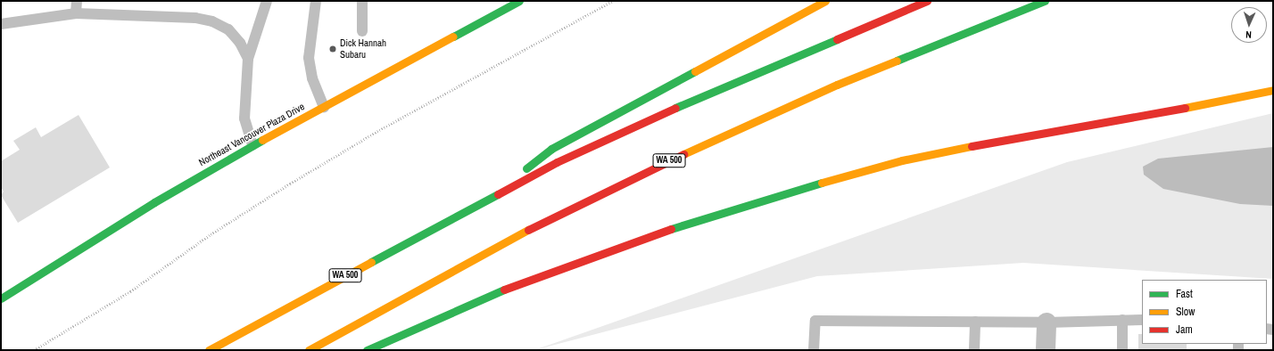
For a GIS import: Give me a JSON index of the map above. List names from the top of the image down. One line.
{"streets":{"main road":["Northeast Vancouver Plaza Drive","WA 500"]},"places":["Dick Hannah Subaru"],"legend":["Fast","Slow","Jam"],"north":"bottom"}
